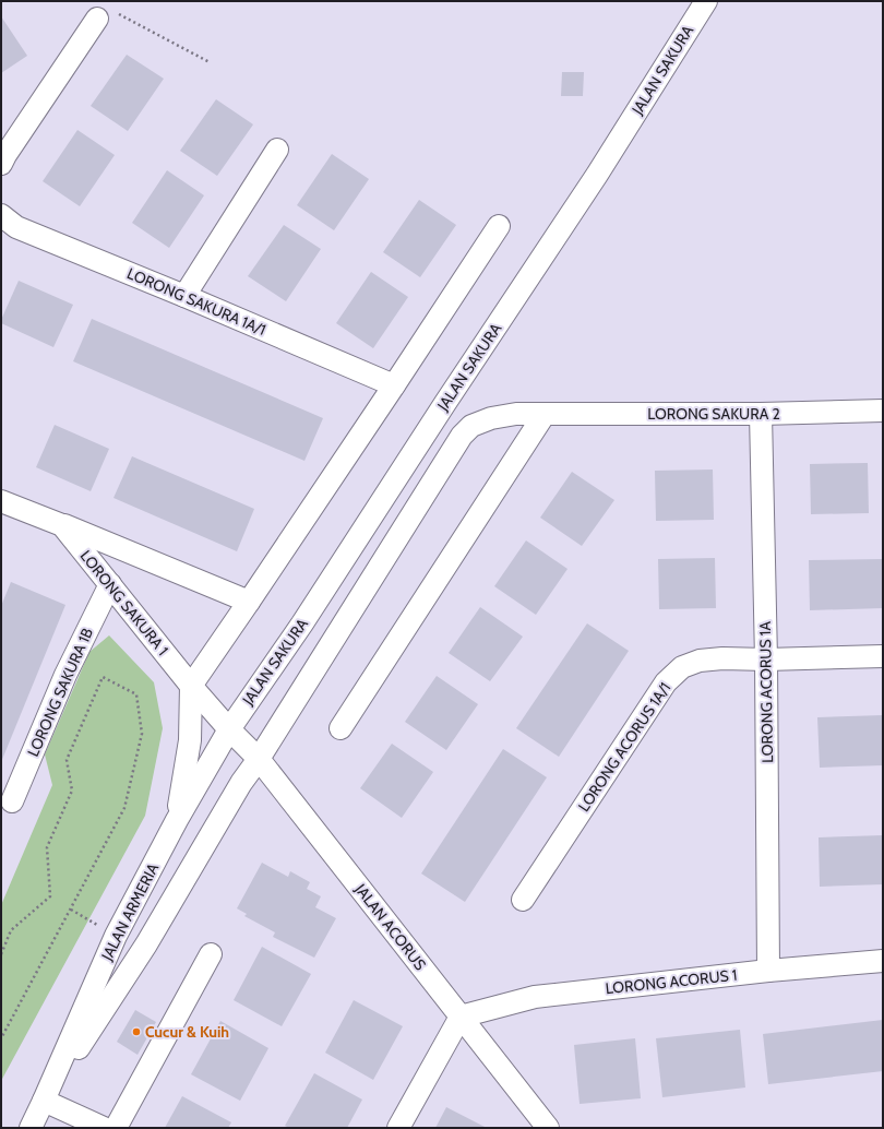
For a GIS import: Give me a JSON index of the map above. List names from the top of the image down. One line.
{"streets":{"street":["JALAN SAKURA","LORONG SAKURA 1A/1","LORONG SAKURA 2","LORONG SAKURA 1","LORONG SAKURA 1B","LORONG ACORUS 1A","LORONG ACORUS 1A/1","JALAN ARMERIA","JALAN ACORUS","LORONG ACORUS 1"]},"crossings":[["JALAN SAKURA","LORONG SAKURA 1"],["JALAN SAKURA","JALAN ARMERIA"],["JALAN SAKURA","JALAN ACORUS"],["LORONG SAKURA 2","LORONG ACORUS 1A"],["LORONG SAKURA 1","LORONG SAKURA 1B"],["LORONG SAKURA 1","JALAN ARMERIA"],["LORONG SAKURA 1","JALAN ACORUS"],["LORONG ACORUS 1A","LORONG ACORUS 1A/1"],["LORONG ACORUS 1A","LORONG ACORUS 1"],["JALAN ARMERIA","JALAN ACORUS"],["JALAN ACORUS","LORONG ACORUS 1"]],"places":["Cucur & Kuih"]}
